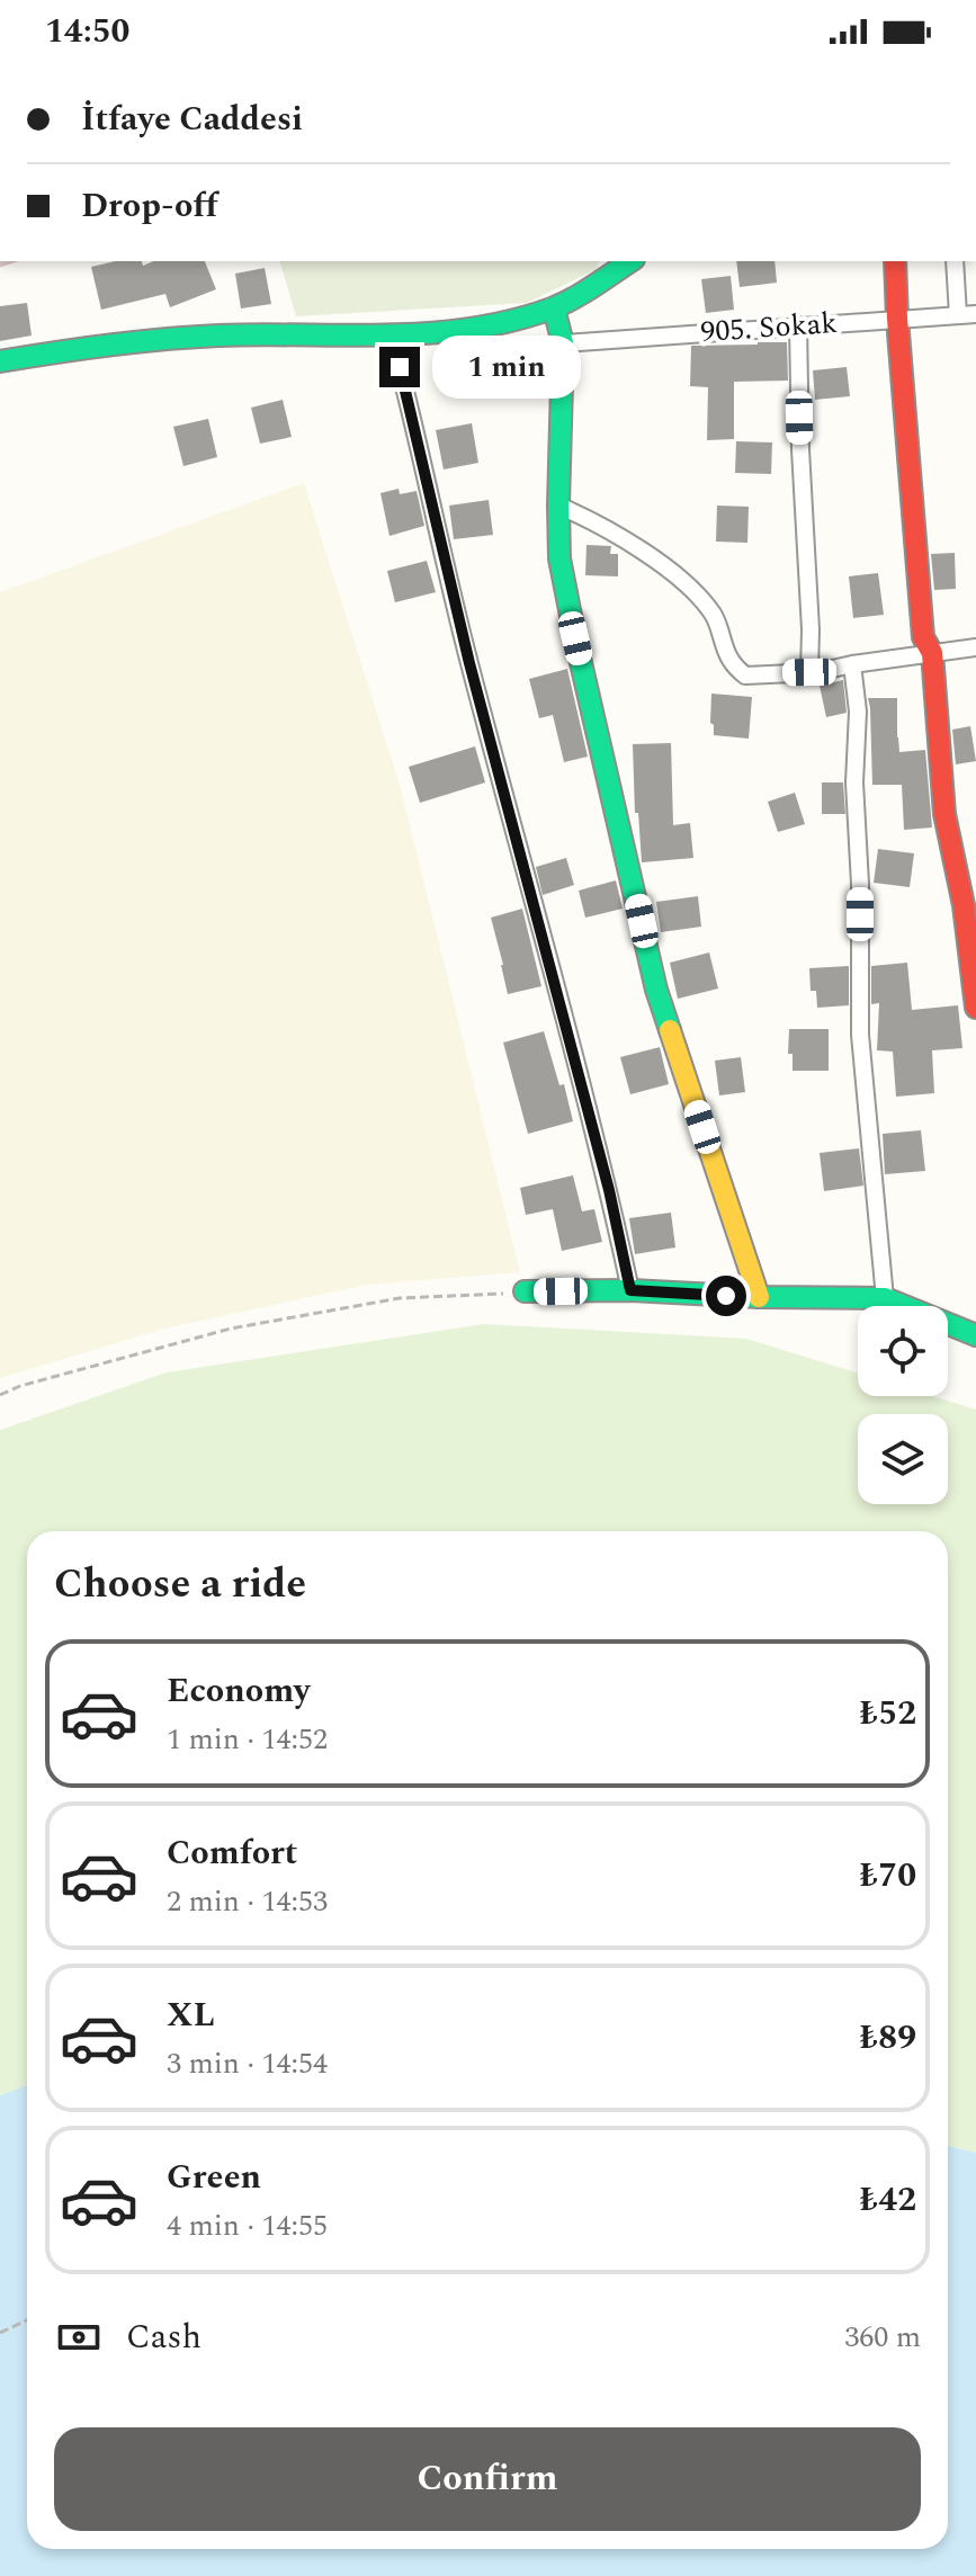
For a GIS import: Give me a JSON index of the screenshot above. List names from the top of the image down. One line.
{"streets":{"street":["905. Sokak"]},"page":{"status":"14:50","banner":["İtfaye Caddesi","Drop-off"],"bubble":"1 min","heading":"Choose a ride","list":[{"name":"Economy","note":"1 min · 14:52","value":"₺52"},{"name":"Comfort","note":"2 min · 14:53","value":"₺70"},{"name":"XL","note":"3 min · 14:54","value":"₺89"},{"name":"Green","note":"4 min · 14:55","value":"₺42"}],"pay":["Cash","360 m"],"buttons":"Confirm"}}
